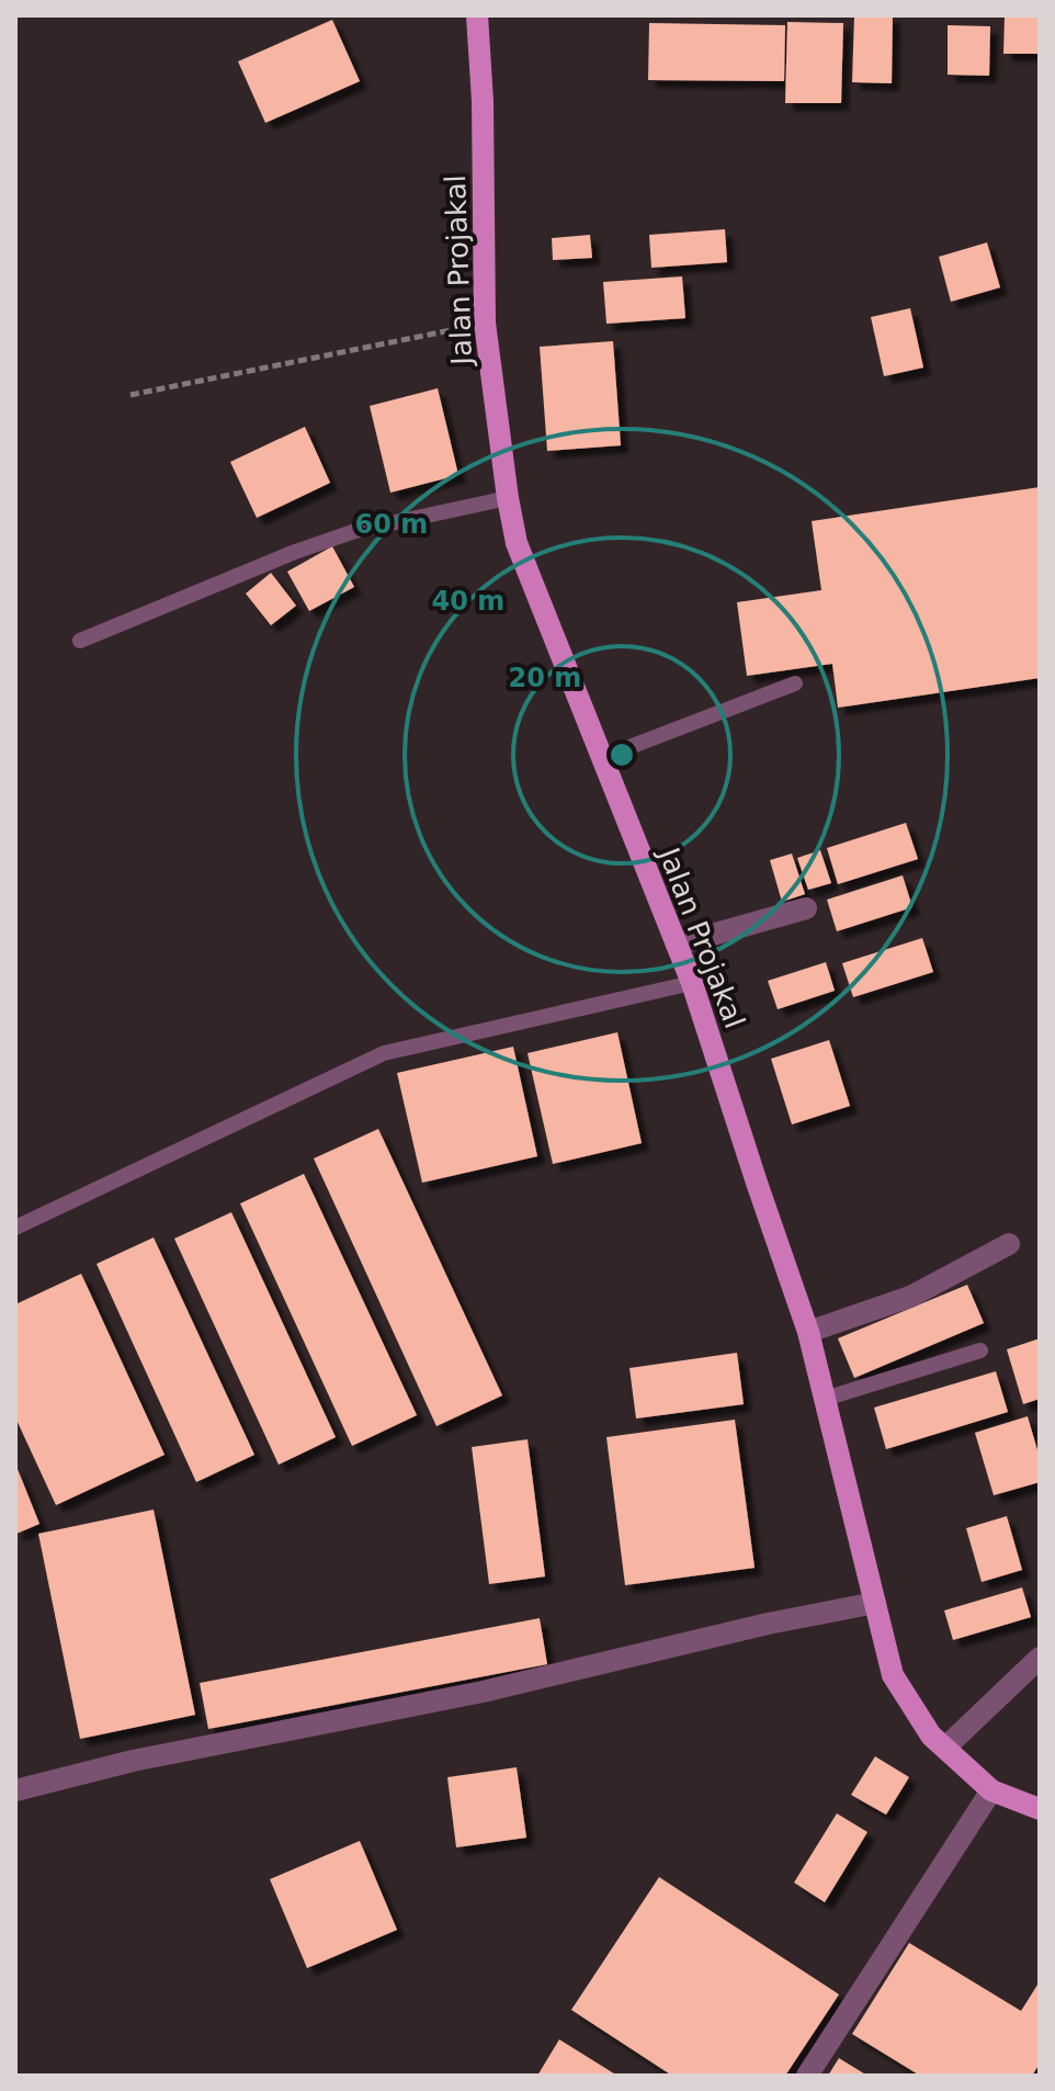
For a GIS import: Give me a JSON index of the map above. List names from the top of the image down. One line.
{"streets":{"main road":["Jalan Projakal"]},"rings":["60 m","40 m","20 m"]}
